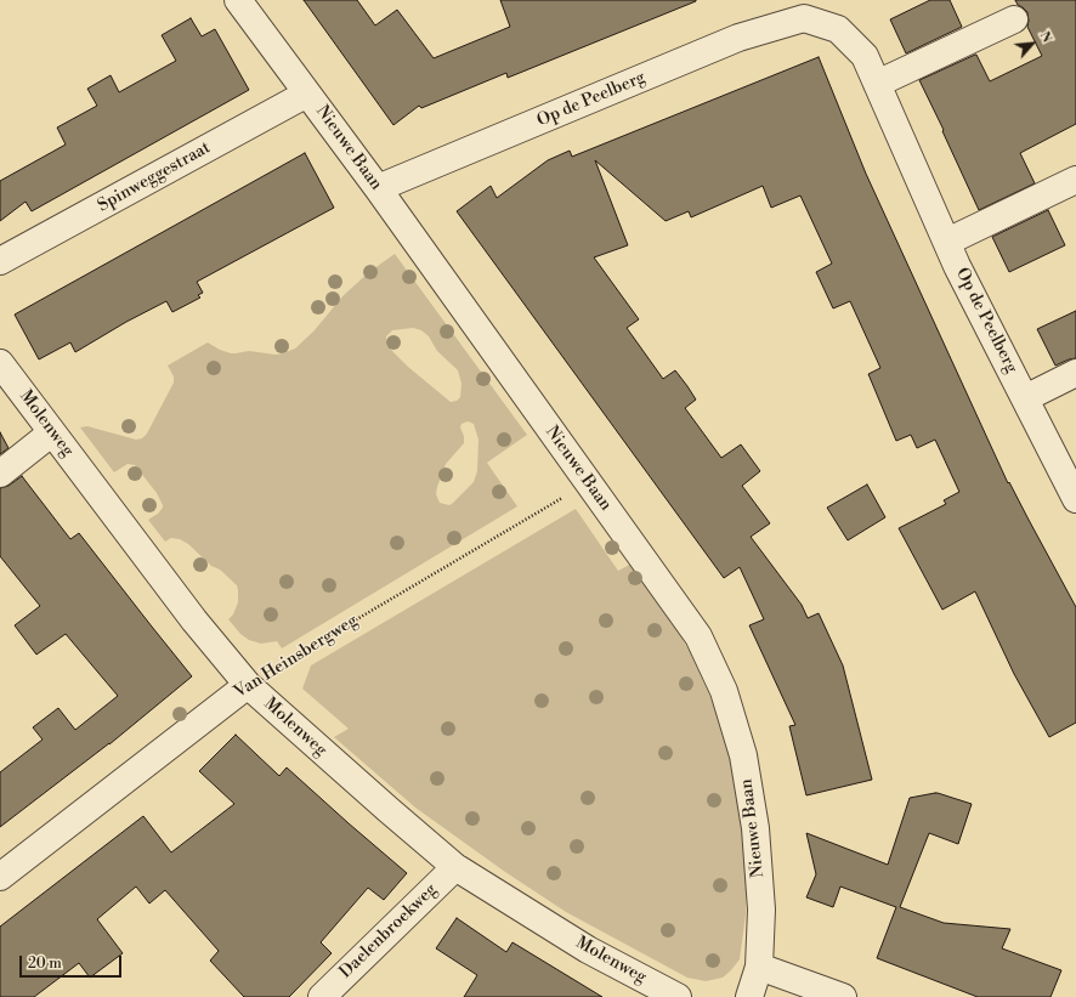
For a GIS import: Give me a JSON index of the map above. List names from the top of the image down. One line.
{"streets":{"street":["Op de Peelberg","Nieuwe Baan","Spinweggestraat","Molenweg","Van Heinsbergweg","Daelenbroekweg"]},"crossings":[["Op de Peelberg","Nieuwe Baan"],["Nieuwe Baan","Spinweggestraat"],["Nieuwe Baan","Van Heinsbergweg"],["Molenweg","Van Heinsbergweg"],["Molenweg","Daelenbroekweg"]],"scale_bar":"20 m","north":"top right"}
